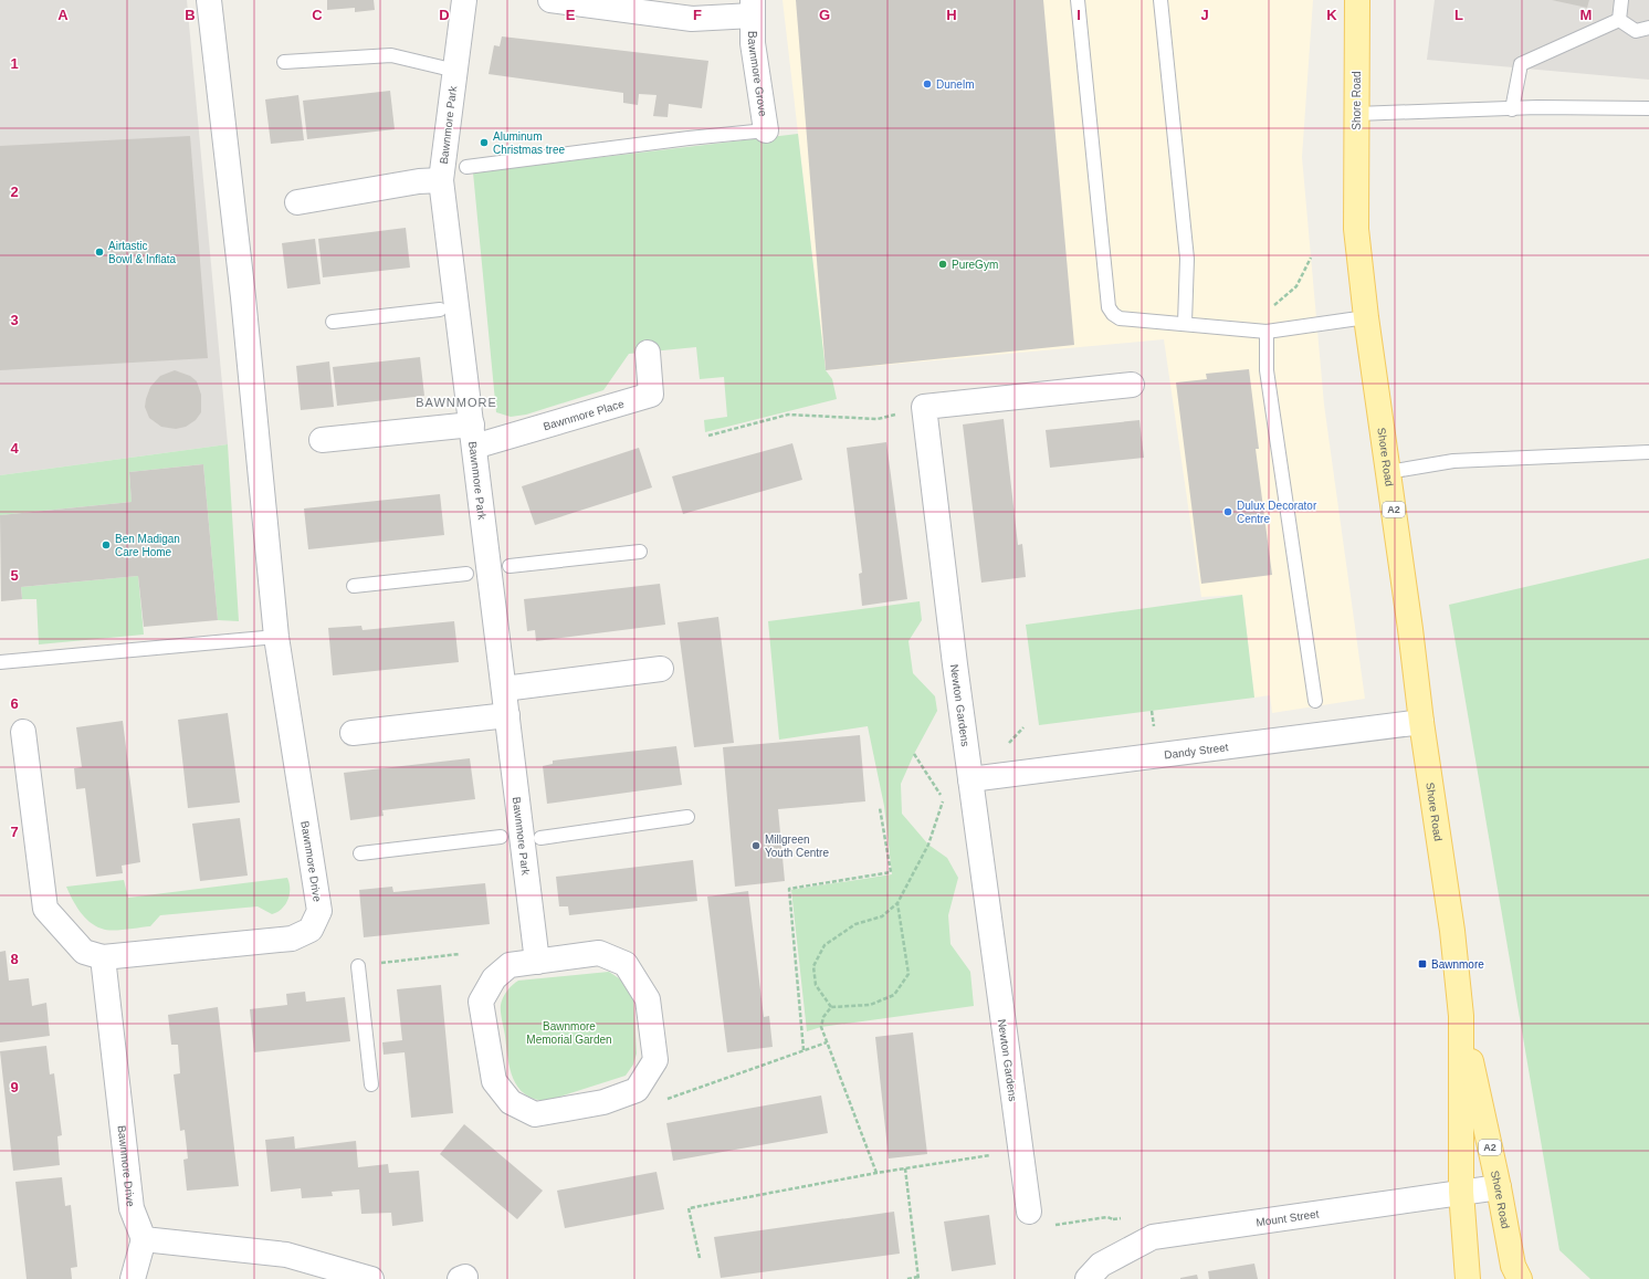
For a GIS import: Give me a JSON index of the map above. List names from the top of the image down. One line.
{"streets":{"main road":["Shore Road","A2"],"street":["Bawnmore Grove","Bawnmore Park","Bawnmore Place","Newton Gardens","Dandy Street","Bawnmore Drive","Mount Street"]},"crossings":[["Shore Road","Dandy Street"],["Shore Road","Mount Street"],["Bawnmore Park","Bawnmore Place"],["Newton Gardens","Dandy Street"]],"districts":["BAWNMORE"],"parks":["Bawnmore Memorial Garden"],"places":{"other":["Dunelm","Aluminum Christmas tree","Airtastic Bowl & Inflata","PureGym","Dulux Decorator Centre","Ben Madigan Care Home","Millgreen Youth Centre"],"transit":["Bawnmore"]},"grid":{"columns":["A","B","C","D","E","F","G","H","I","J","K","L","M"],"rows":["1","2","3","4","5","6","7","8","9"]}}
